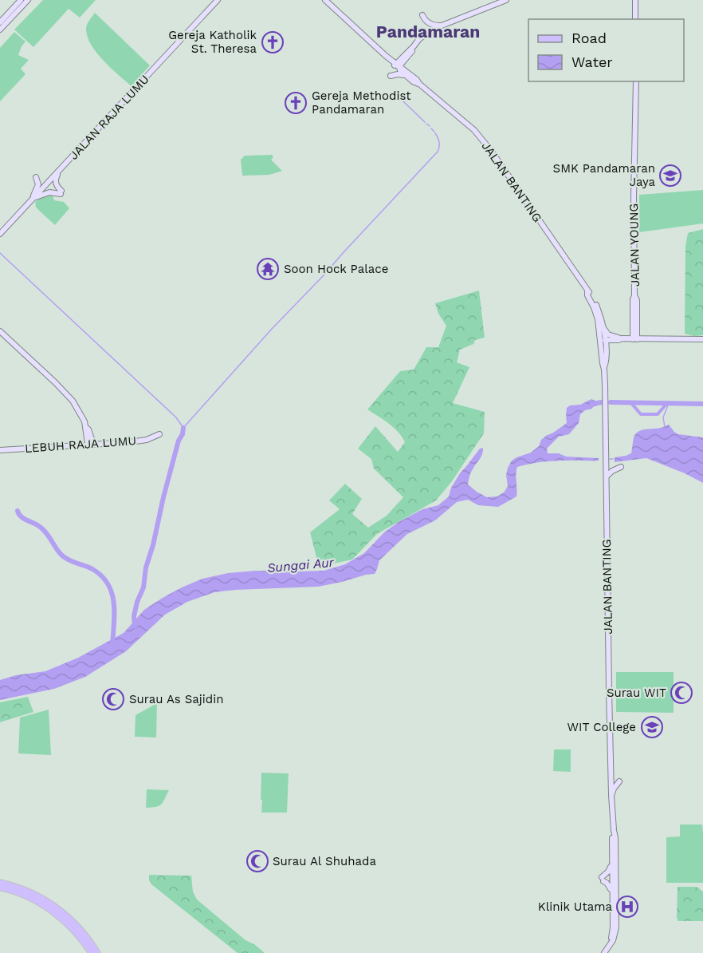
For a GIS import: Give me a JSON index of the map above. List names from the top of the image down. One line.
{"streets":{"main road":["JALAN RAJA LUMU","JALAN BANTING","JALAN YOUNG","LEBUH RAJA LUMU"]},"districts":["Pandamaran"],"water":["Sungai Aur"],"places":{"church":["Gereja Katholik St. Theresa","Gereja Methodist Pandamaran"],"school or university":["SMK Pandamaran Jaya","WIT College"],"temple":["Soon Hock Palace"],"mosque":["Surau WIT","Surau As Sajidin","Surau Al Shuhada"],"hospital":["Klinik Utama"]},"legend":["Road","Water"]}
